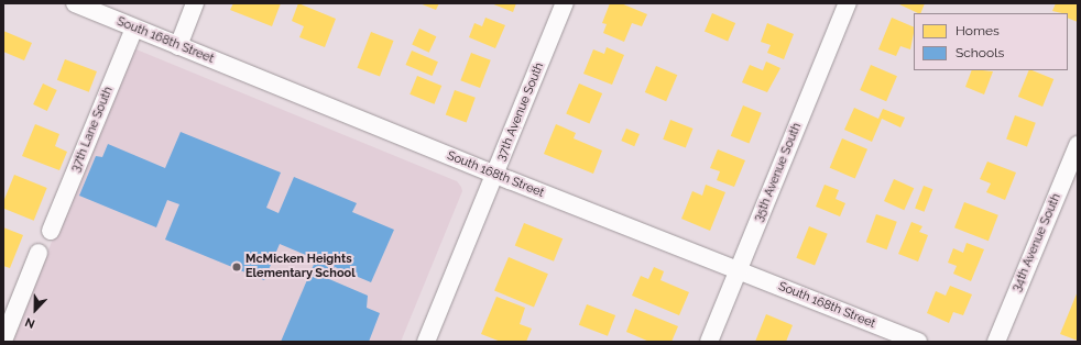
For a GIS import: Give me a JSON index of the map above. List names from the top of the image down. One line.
{"streets":{"street":["South 168th Street","37th Avenue South","37th Lane South","35th Avenue South","34th Avenue South"]},"crossings":[["South 168th Street","37th Avenue South"],["South 168th Street","37th Lane South"],["South 168th Street","35th Avenue South"]],"places":["McMicken Heights Elementary School"],"legend":["Homes","Schools"],"north":"bottom"}
